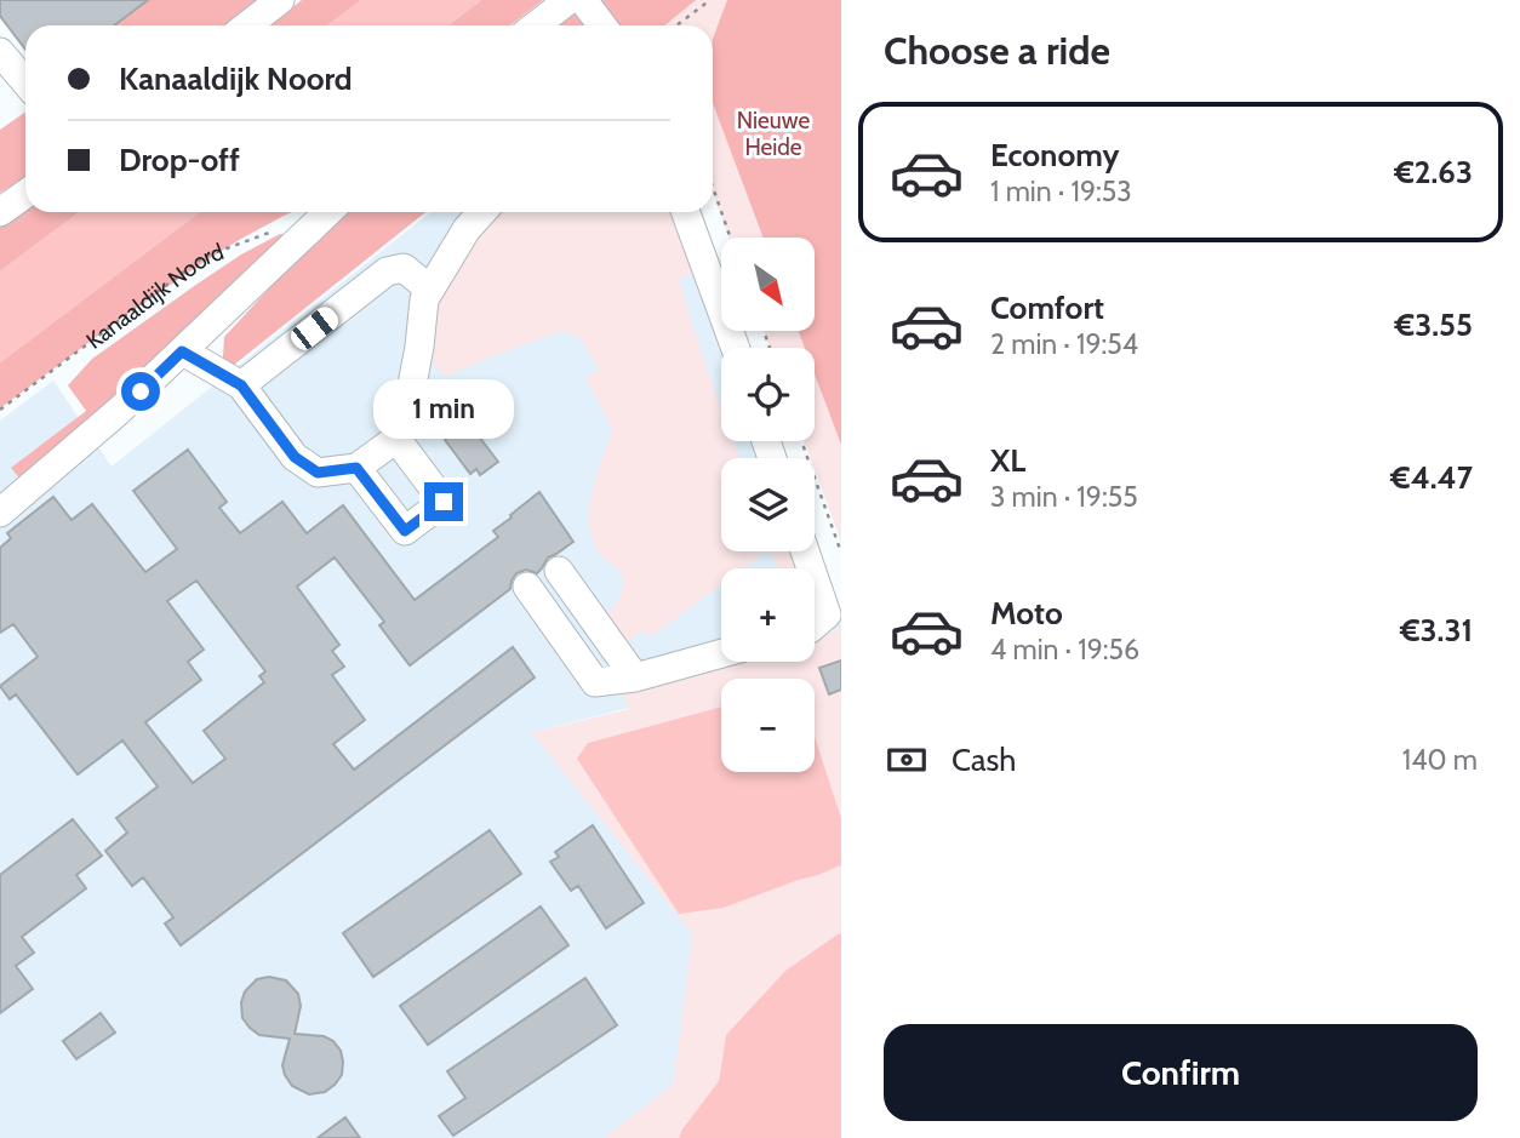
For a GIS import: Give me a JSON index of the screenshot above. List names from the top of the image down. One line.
{"streets":{"street":["Kanaaldijk Noord"]},"parks":["Nieuwe Heide"],"north":"bottom right","page":{"heading":"Choose a ride","banner":["Kanaaldijk Noord","Drop-off"],"list":[{"name":"Economy","note":"1 min · 19:53","value":"€2.63"},{"name":"Comfort","note":"2 min · 19:54","value":"€3.55"},{"name":"XL","note":"3 min · 19:55","value":"€4.47"},{"name":"Moto","note":"4 min · 19:56","value":"€3.31"}],"map_buttons":["+","−"],"bubble":"1 min","pay":["Cash","140 m"],"buttons":"Confirm"}}
